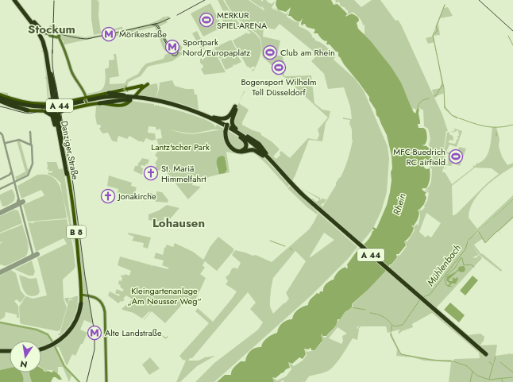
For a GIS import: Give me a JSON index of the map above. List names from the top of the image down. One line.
{"streets":{"highway":["A 44","Danziger Straße","B 8"]},"districts":["Stockum","Lohausen"],"water":["Rhein","Mühlenbach"],"parks":["Lantz'scher Park","Kleingartenanlage „Am Neusser Weg“"],"places":{"sports":["MERKUR SPIEL-ARENA","Club am Rhein","Bogensport Wilhelm Tell Düsseldorf","MFC-Buedrich RC airfield"],"metro station":["Mörikestraße","Sportpark Nord/Europaplatz","Alte Landstraße"],"church":["St. Mariä Himmelfahrt","Jonakirche"]},"north":"bottom"}
